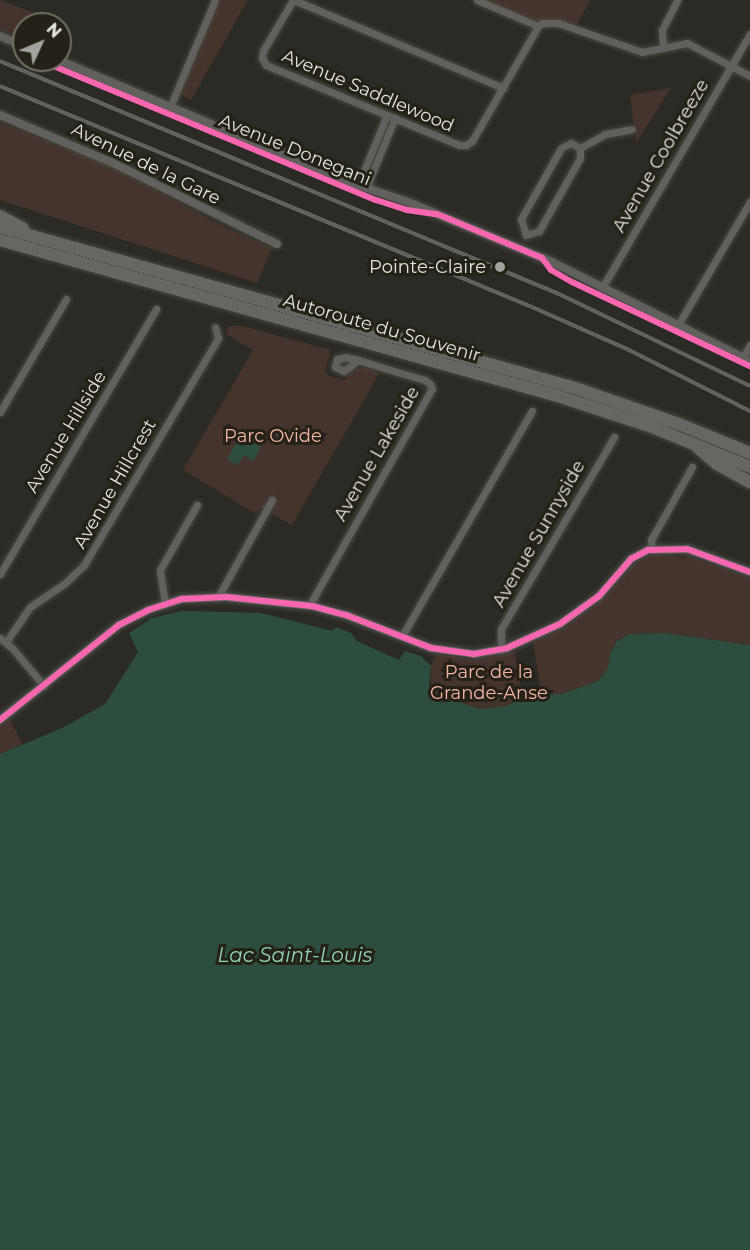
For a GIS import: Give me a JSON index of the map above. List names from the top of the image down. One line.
{"streets":{"highway":["Autoroute du Souvenir"],"street":["Avenue Saddlewood","Avenue Donegani","Avenue Coolbreeze","Avenue de la Gare","Avenue Hillside","Avenue Lakeside","Avenue Hillcrest","Avenue Sunnyside"]},"crossings":[["Avenue Donegani","Avenue Coolbreeze"]],"water":["Lac Saint-Louis"],"parks":["Parc Ovide","Parc de la Grande-Anse"],"places":["Pointe-Claire"],"north":"top right"}
